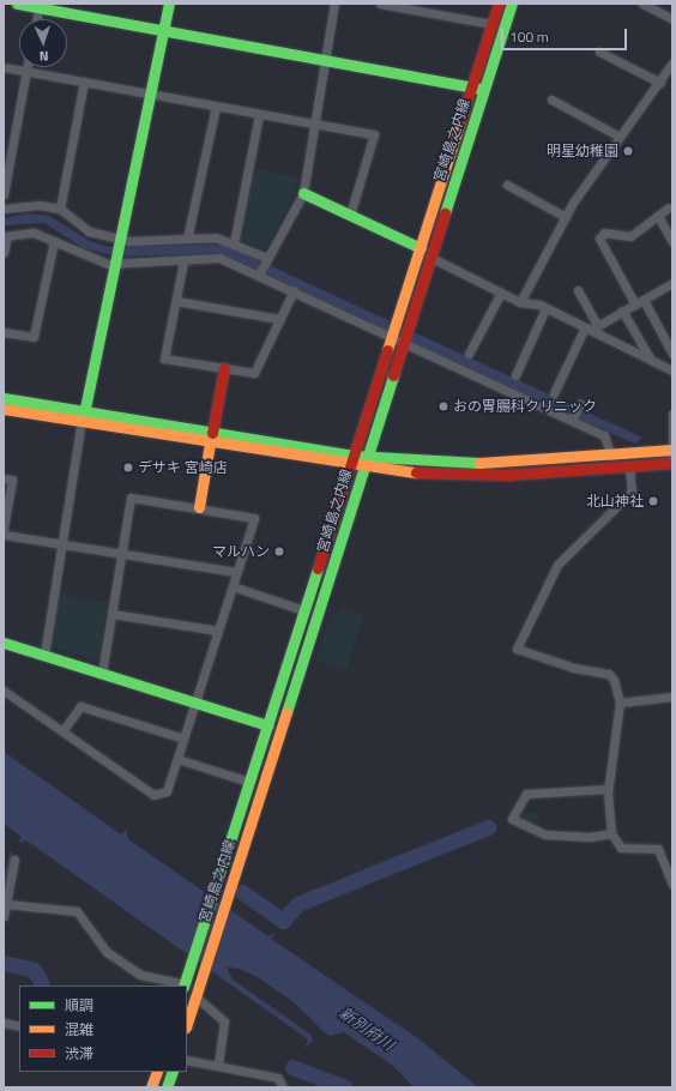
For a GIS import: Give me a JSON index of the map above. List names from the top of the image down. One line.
{"streets":{"street":["宮崎島之内線"]},"water":["新別府川"],"places":["明星幼稚園","おの胃腸科クリニック","デサキ 宮崎店","北山神社","マルハン"],"legend":["順調","混雑","渋滞"],"scale_bar":"100 m","north":"bottom"}
